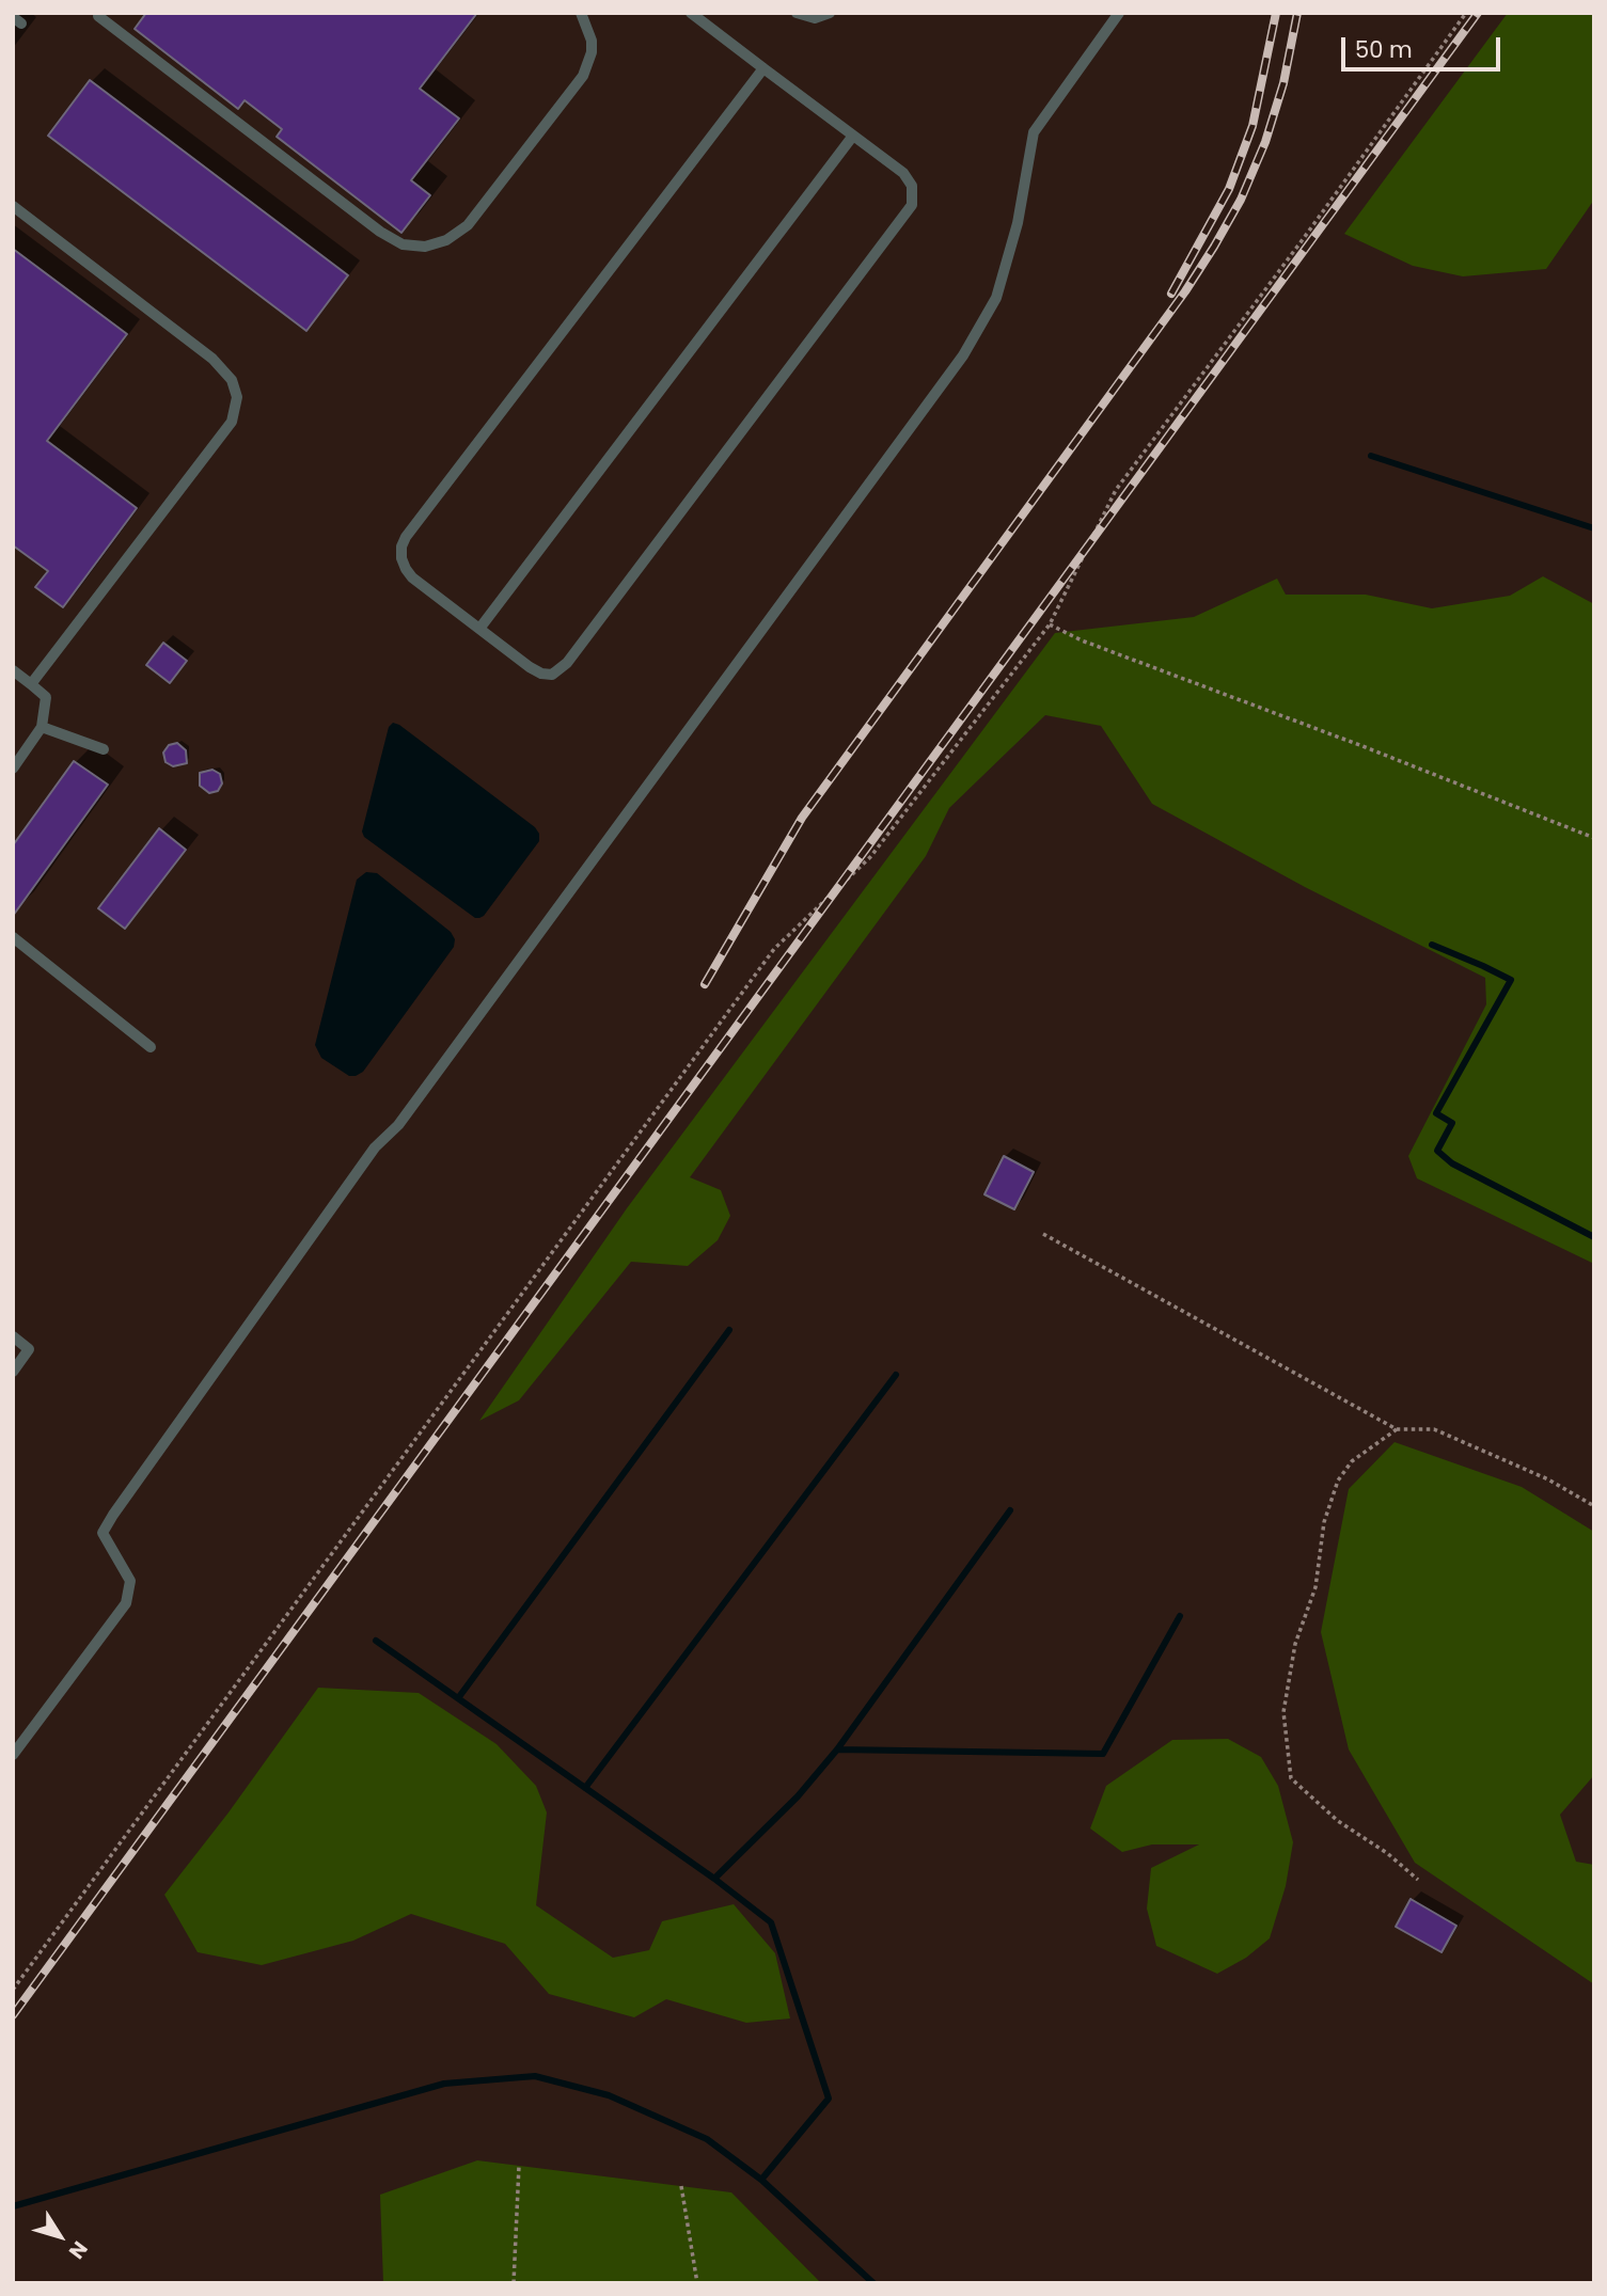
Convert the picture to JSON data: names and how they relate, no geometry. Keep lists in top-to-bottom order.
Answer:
{
  "scale_bar": "50 m",
  "north": "bottom right"
}
